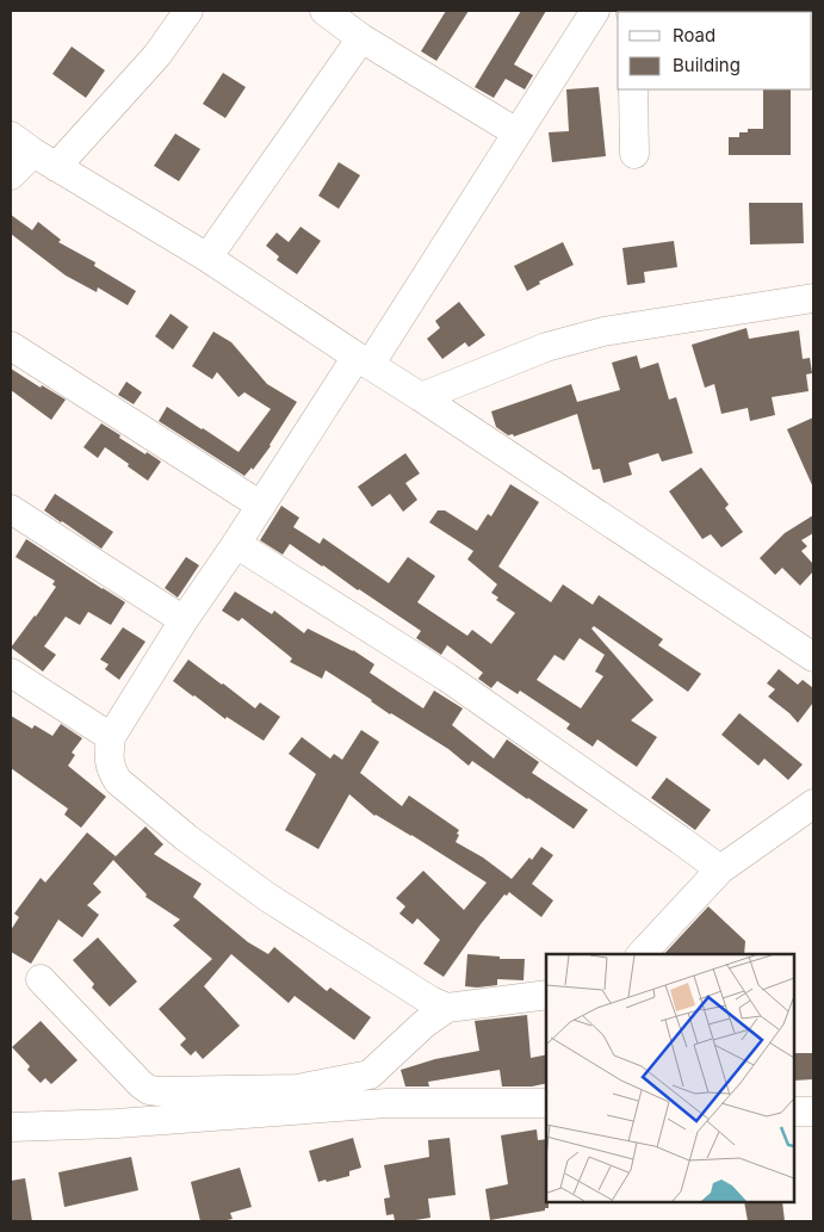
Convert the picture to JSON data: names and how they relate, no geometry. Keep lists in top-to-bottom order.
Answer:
{
  "legend": ["Road", "Building"]
}
